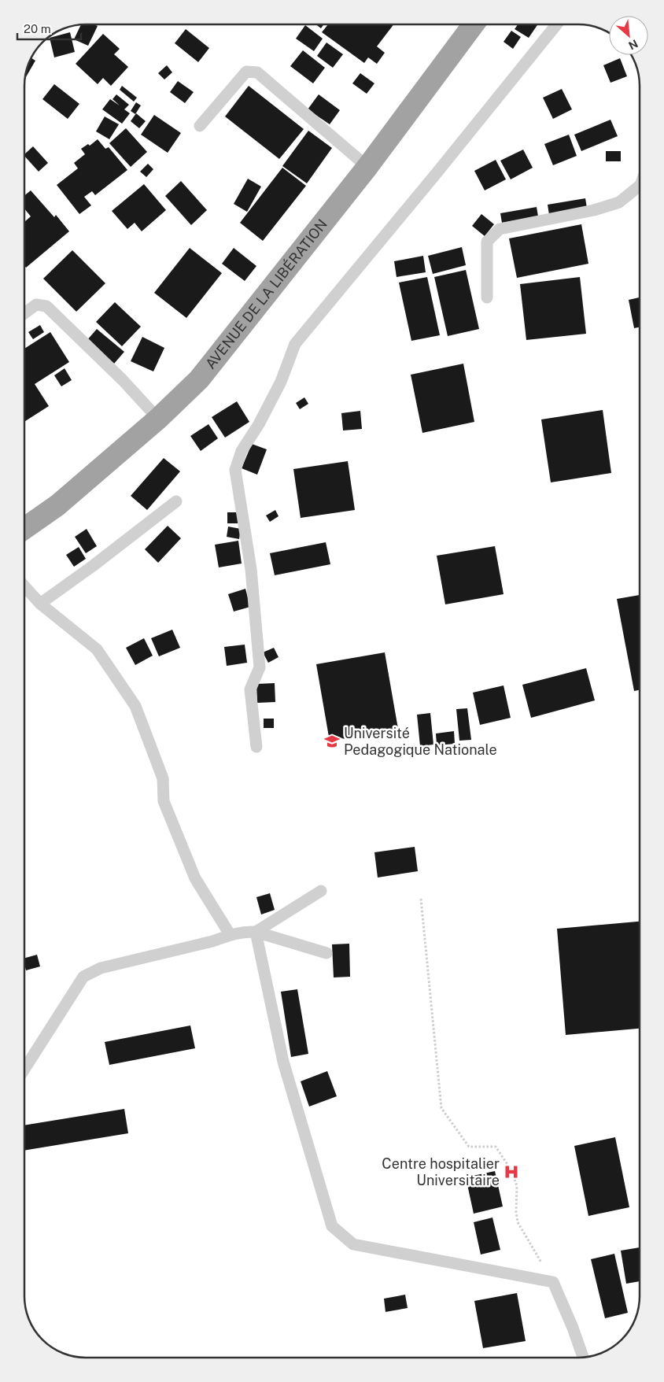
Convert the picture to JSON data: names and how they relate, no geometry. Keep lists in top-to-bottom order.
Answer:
{
  "streets": {
    "highway": ["AVENUE DE LA LIBÉRATION"]
  },
  "places": {
    "school or university": ["Université Pedagogique Nationale"],
    "hospital": ["Centre hospitalier Universitaire"]
  },
  "scale_bar": "20 m",
  "north": "bottom right"
}
